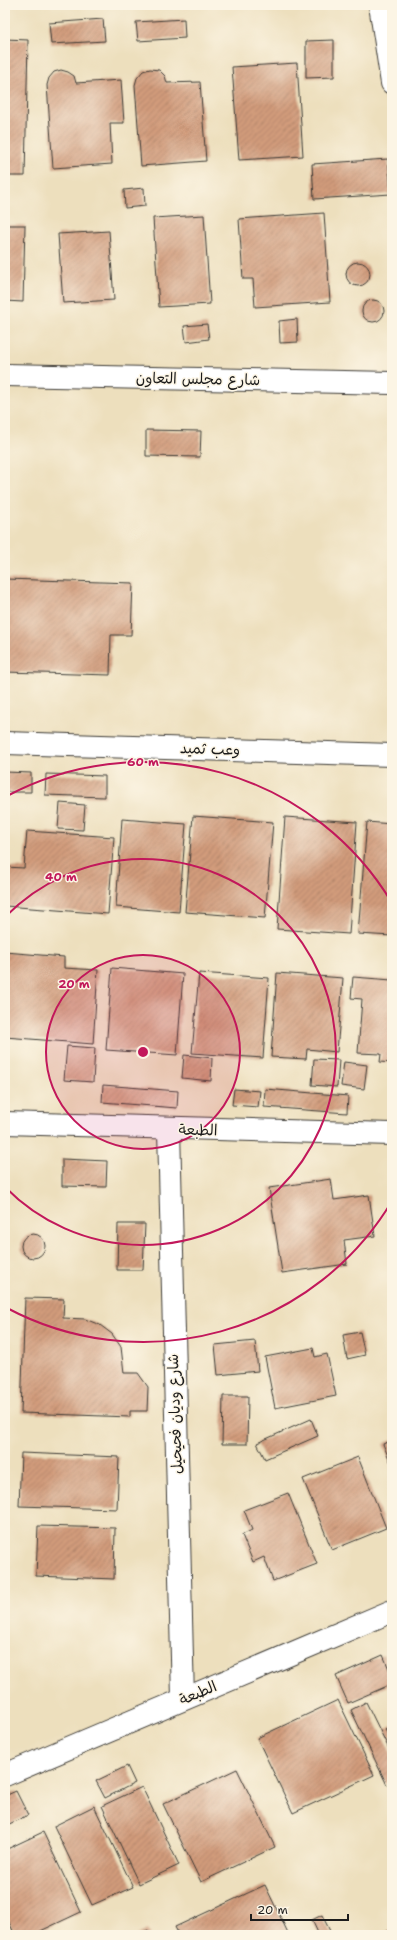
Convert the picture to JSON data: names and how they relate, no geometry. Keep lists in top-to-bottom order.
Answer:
{
  "streets": {
    "street": [
      "شارع مجلس التعاون",
      "وعب ثميد",
      "الطبعة",
      "شارع وديان فحيحيل"
    ]
  },
  "crossings": [
    ["الطبعة", "شارع وديان فحيحيل"]
  ],
  "scale_bar": "20 m",
  "rings": ["60 m", "40 m", "20 m"]
}
